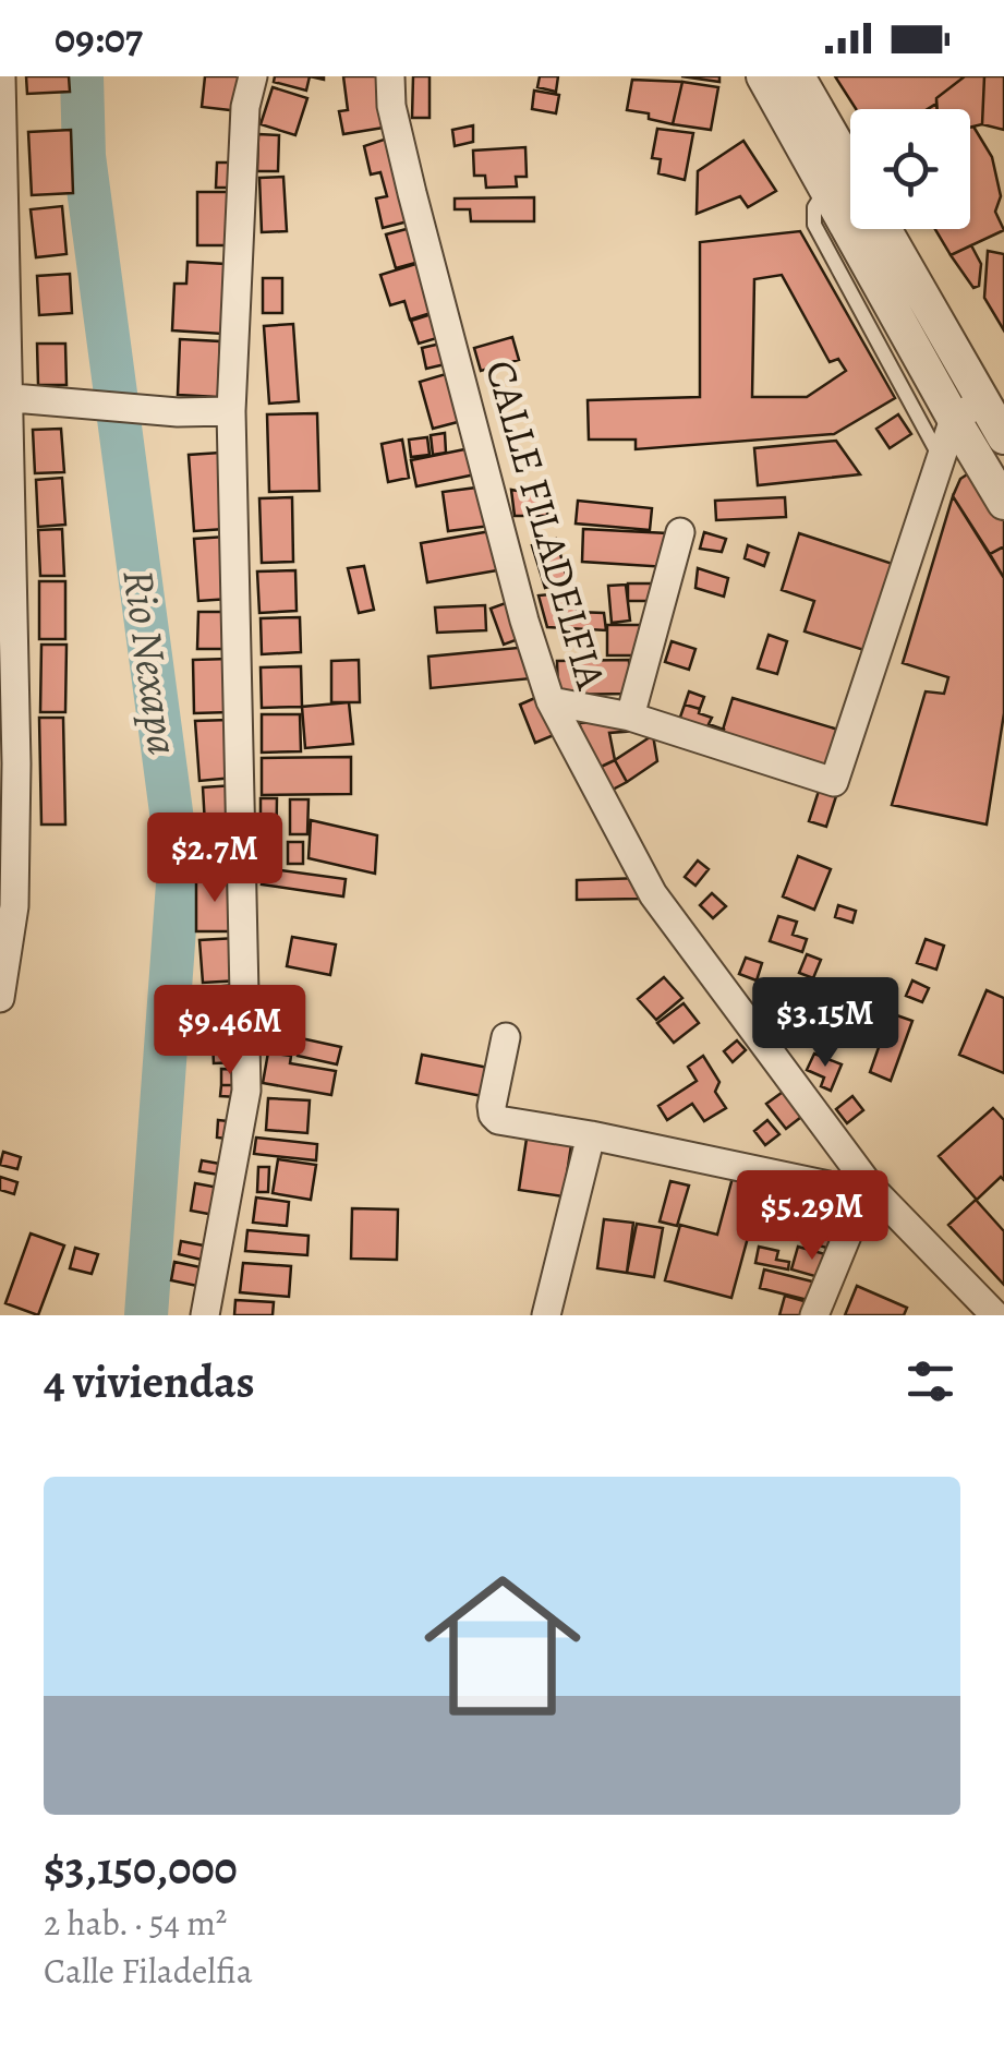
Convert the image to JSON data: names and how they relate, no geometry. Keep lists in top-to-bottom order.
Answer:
{
  "streets": {
    "street": ["CALLE FILADELFIA"]
  },
  "water": ["Rio Nexapa"],
  "page": {
    "status": "09:07",
    "price": [
      "$2.7M",
      "$3.15M",
      "$9.46M",
      "$5.29M"
    ],
    "heading": "4 viviendas",
    "list": [
      {
        "name": "$3,150,000",
        "note": "2 hab. · 54 m² · Calle Filadelfia"
      }
    ]
  }
}
